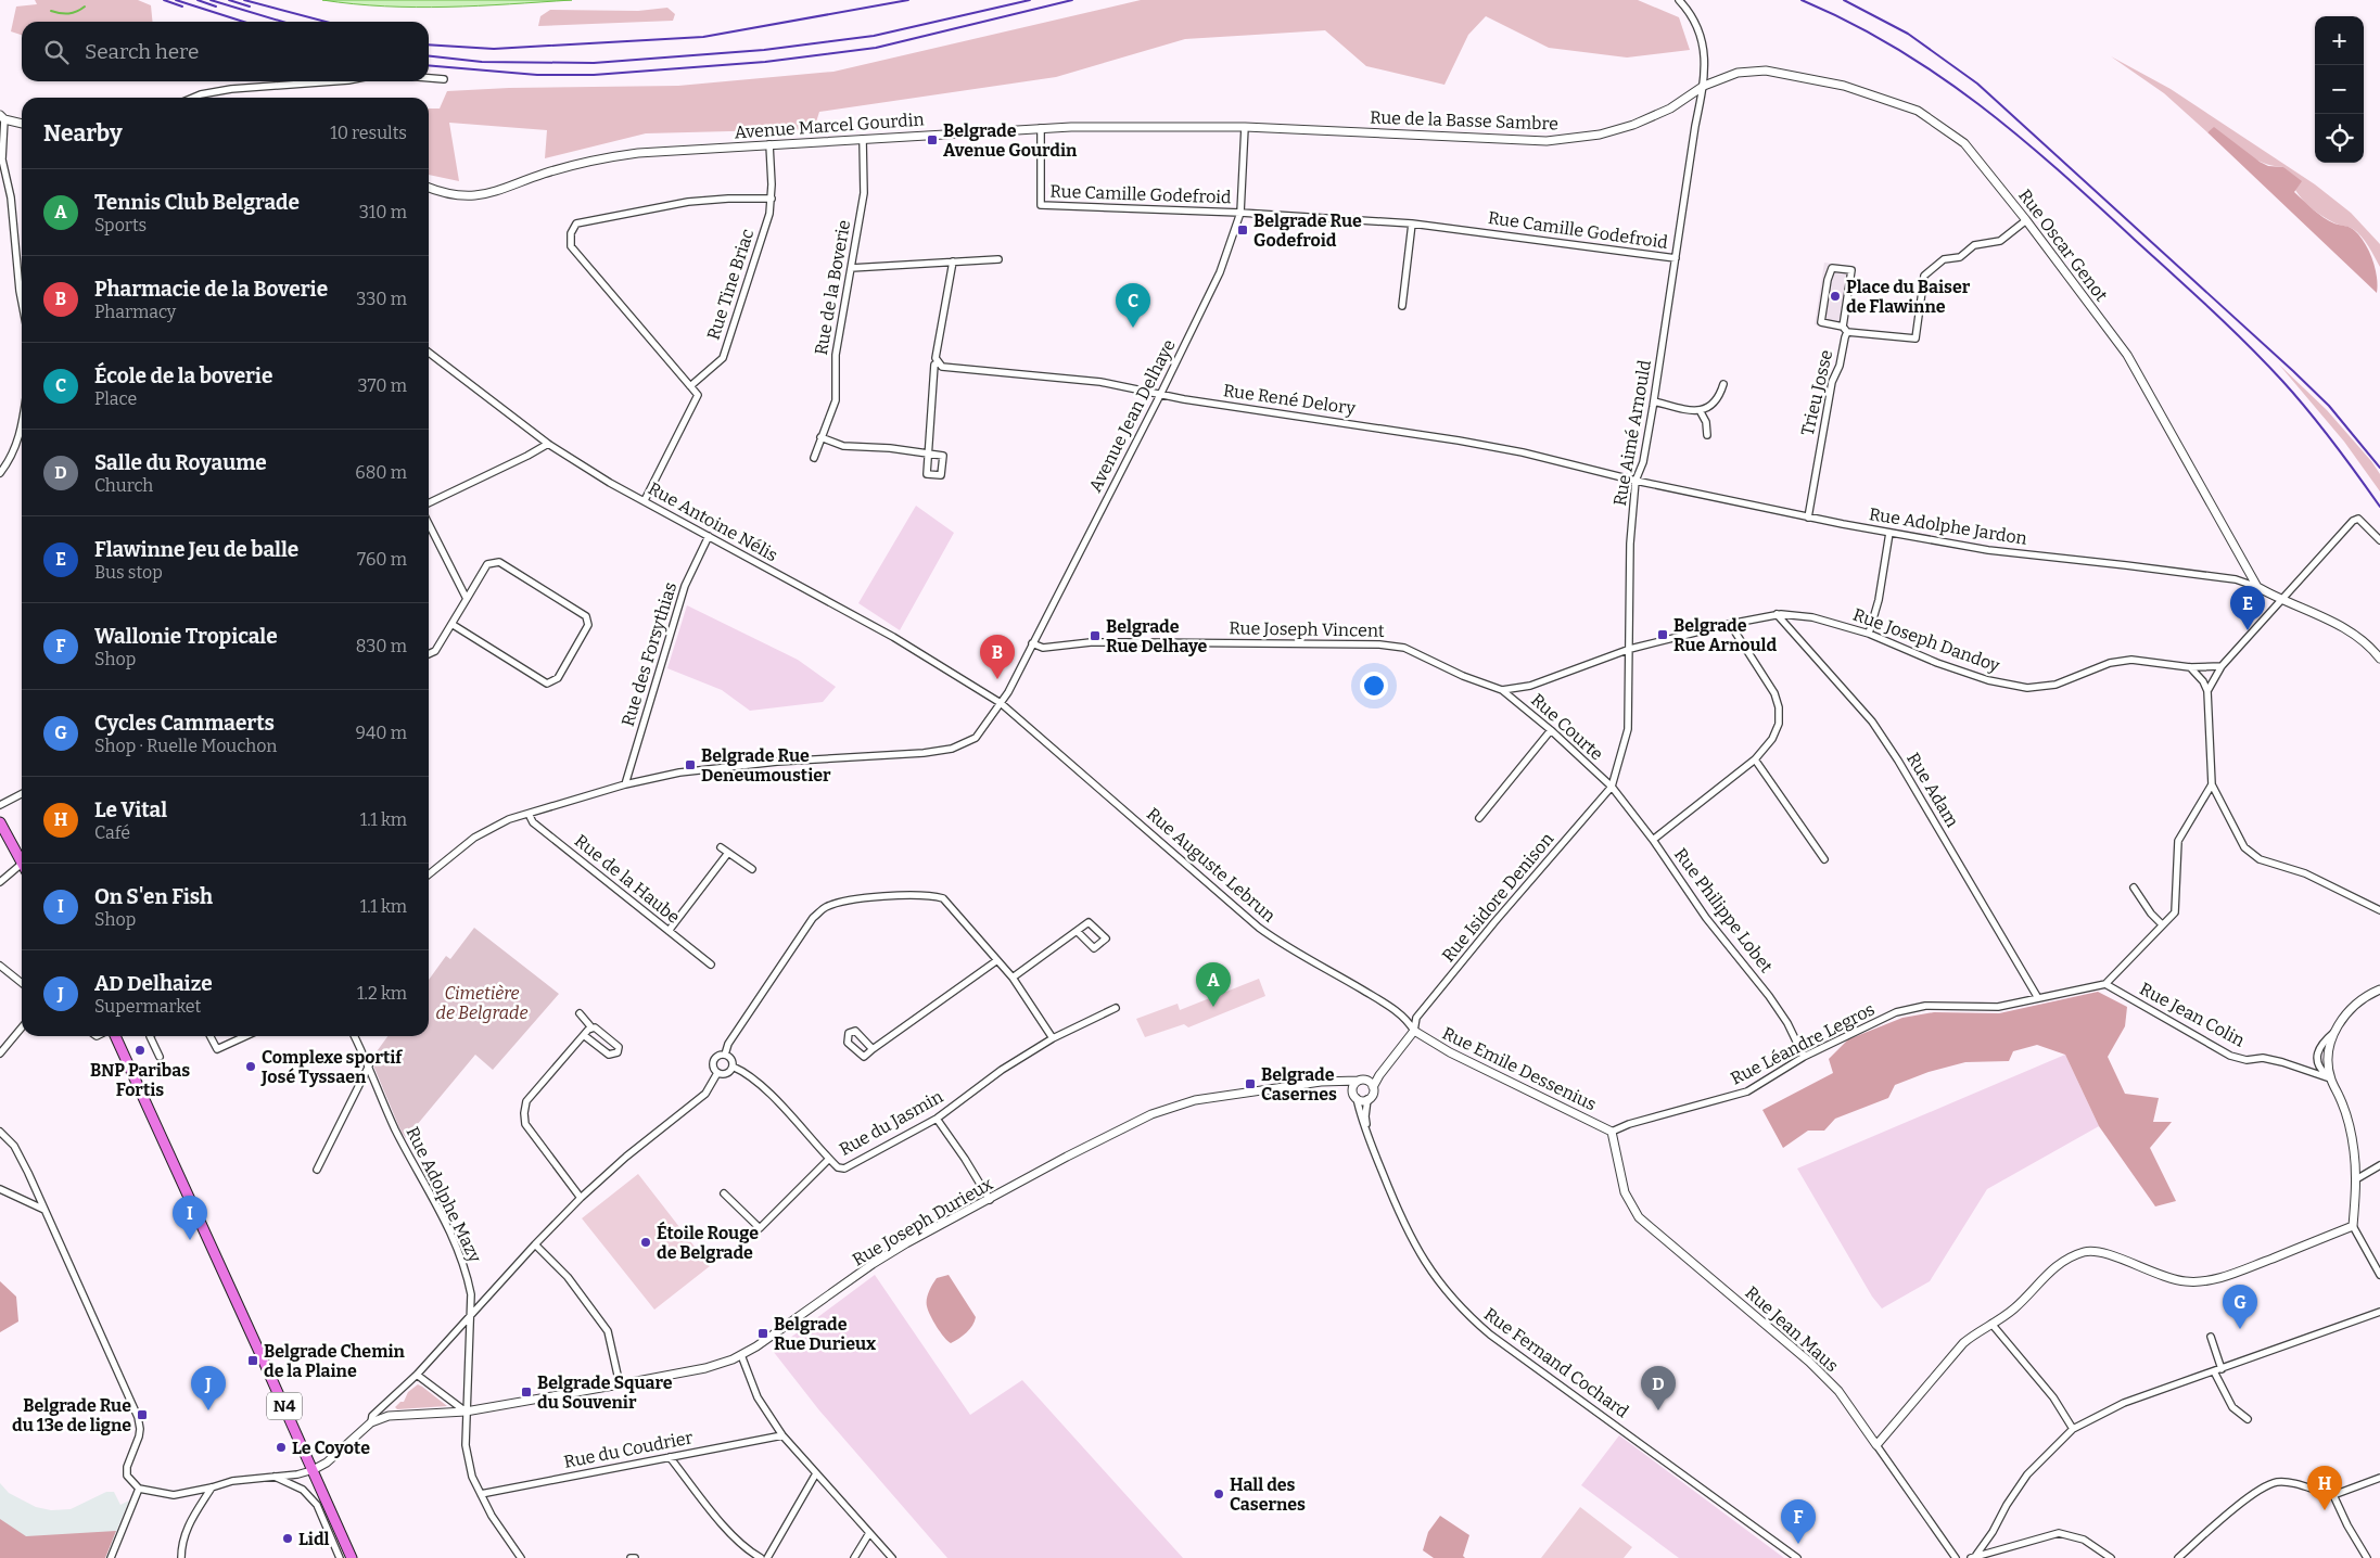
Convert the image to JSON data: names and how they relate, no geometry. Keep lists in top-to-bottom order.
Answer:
{
  "streets": {
    "main road": ["N4"],
    "street": [
      "Rue de la Basse Sambre",
      "Avenue Marcel Gourdin",
      "Rue Camille Godefroid",
      "Rue Oscar Genot",
      "Rue Tine Briac",
      "Rue de la Boverie",
      "Trieu Josse",
      "Rue René Delory",
      "Avenue Jean Delhaye",
      "Rue Aimé Arnould",
      "Rue Antoine Nélis",
      "Rue Adolphe Jardon",
      "Rue Joseph Vincent",
      "Rue Joseph Dandoy",
      "Rue des Forsythias",
      "Rue Courte",
      "Rue Adam",
      "Rue Auguste Lebrun",
      "Rue de la Haube",
      "Rue Isidore Denison",
      "Rue Philippe Lobet",
      "Rue Jean Colin",
      "Rue Léandre Legros",
      "Rue Emile Dessenius",
      "Rue du Jasmin",
      "Rue Adolphe Mazy",
      "Rue Joseph Durieux",
      "Rue Jean Maus",
      "Rue Fernand Cochard",
      "Rue du Coudrier"
    ]
  },
  "crossings": [
    ["Rue de la Basse Sambre", "Avenue Marcel Gourdin"],
    ["Rue de la Basse Sambre", "Rue Oscar Genot"],
    ["Rue de la Basse Sambre", "Avenue Jean Delhaye"],
    ["Rue de la Basse Sambre", "Rue Aimé Arnould"],
    ["Avenue Marcel Gourdin", "Rue Camille Godefroid"],
    ["Avenue Marcel Gourdin", "Rue Tine Briac"],
    ["Avenue Marcel Gourdin", "Rue de la Boverie"],
    ["Avenue Marcel Gourdin", "Avenue Jean Delhaye"],
    ["Rue Camille Godefroid", "Avenue Jean Delhaye"],
    ["Rue Camille Godefroid", "Rue Aimé Arnould"],
    ["Rue Oscar Genot", "Trieu Josse"],
    ["Rue Oscar Genot", "Rue Aimé Arnould"],
    ["Rue Oscar Genot", "Rue Adolphe Jardon"],
    ["Trieu Josse", "Rue Adolphe Jardon"],
    ["Rue René Delory", "Avenue Jean Delhaye"],
    ["Rue René Delory", "Rue Aimé Arnould"],
    ["Rue René Delory", "Rue Adolphe Jardon"],
    ["Avenue Jean Delhaye", "Rue Antoine Nélis"],
    ["Avenue Jean Delhaye", "Rue Joseph Vincent"],
    ["Avenue Jean Delhaye", "Rue des Forsythias"],
    ["Avenue Jean Delhaye", "Rue Auguste Lebrun"],
    ["Avenue Jean Delhaye", "Rue de la Haube"],
    ["Rue Aimé Arnould", "Rue Adolphe Jardon"],
    ["Rue Aimé Arnould", "Rue Joseph Vincent"],
    ["Rue Aimé Arnould", "Rue Joseph Dandoy"],
    ["Rue Aimé Arnould", "Rue Courte"],
    ["Rue Aimé Arnould", "Rue Isidore Denison"],
    ["Rue Aimé Arnould", "Rue Philippe Lobet"],
    ["Rue Antoine Nélis", "Rue des Forsythias"],
    ["Rue Antoine Nélis", "Rue Auguste Lebrun"],
    ["Rue Joseph Vincent", "Rue Joseph Dandoy"],
    ["Rue Joseph Vincent", "Rue Courte"],
    ["Rue Joseph Dandoy", "Rue Adam"],
    ["Rue Courte", "Rue Isidore Denison"],
    ["Rue Courte", "Rue Philippe Lobet"],
    ["Rue Adam", "Rue Léandre Legros"],
    ["Rue Auguste Lebrun", "Rue Isidore Denison"],
    ["Rue Auguste Lebrun", "Rue Emile Dessenius"],
    ["Rue Isidore Denison", "Rue Philippe Lobet"],
    ["Rue Isidore Denison", "Rue Emile Dessenius"],
    ["Rue Philippe Lobet", "Rue Léandre Legros"],
    ["Rue Jean Colin", "Rue Léandre Legros"],
    ["Rue Léandre Legros", "Rue Emile Dessenius"],
    ["Rue Léandre Legros", "Rue Jean Maus"],
    ["Rue Emile Dessenius", "Rue Jean Maus"],
    ["Rue Adolphe Mazy", "Rue Joseph Durieux"],
    ["Rue Adolphe Mazy", "Rue du Coudrier"],
    ["Rue Joseph Durieux", "Rue Fernand Cochard"]
  ],
  "parks": ["Cimetière de Belgrade"],
  "places": {
    "transit": [
      "Belgrade Avenue Gourdin",
      "Belgrade Rue Godefroid",
      "Belgrade Rue Arnould",
      "Belgrade Rue Delhaye",
      "Belgrade Rue Deneumoustier",
      "Belgrade Casernes",
      "Belgrade Rue Durieux",
      "Belgrade Chemin de la Plaine",
      "Belgrade Square du Souvenir",
      "Belgrade Rue du 13e de ligne"
    ],
    "other": [
      "Place du Baiser de Flawinne",
      "BNP Paribas Fortis",
      "Complexe sportif José Tyssaen",
      "Étoile Rouge de Belgrade",
      "Le Coyote",
      "Hall des Casernes",
      "Lidl"
    ]
  },
  "page": {
    "map_buttons": ["+", "−"],
    "search": "Search here",
    "heading": ["Nearby", "10 results"],
    "list": [
      {
        "mark": "A",
        "name": "Tennis Club Belgrade",
        "note": "Sports",
        "value": "310 m"
      },
      {
        "mark": "B",
        "name": "Pharmacie de la Boverie",
        "note": "Pharmacy",
        "value": "330 m"
      },
      {
        "mark": "C",
        "name": "École de la boverie",
        "note": "Place",
        "value": "370 m"
      },
      {
        "mark": "D",
        "name": "Salle du Royaume",
        "note": "Church",
        "value": "680 m"
      },
      {
        "mark": "E",
        "name": "Flawinne Jeu de balle",
        "note": "Bus stop",
        "value": "760 m"
      },
      {
        "mark": "F",
        "name": "Wallonie Tropicale",
        "note": "Shop",
        "value": "830 m"
      },
      {
        "mark": "G",
        "name": "Cycles Cammaerts",
        "note": "Shop · Ruelle Mouchon",
        "value": "940 m"
      },
      {
        "mark": "H",
        "name": "Le Vital",
        "note": "Café",
        "value": "1.1 km"
      },
      {
        "mark": "I",
        "name": "On S'en Fish",
        "note": "Shop",
        "value": "1.1 km"
      },
      {
        "mark": "J",
        "name": "AD Delhaize",
        "note": "Supermarket",
        "value": "1.2 km"
      }
    ],
    "pins": [
      "C",
      "E",
      "B",
      "A",
      "I",
      "G",
      "D",
      "J",
      "H",
      "F"
    ]
  }
}
